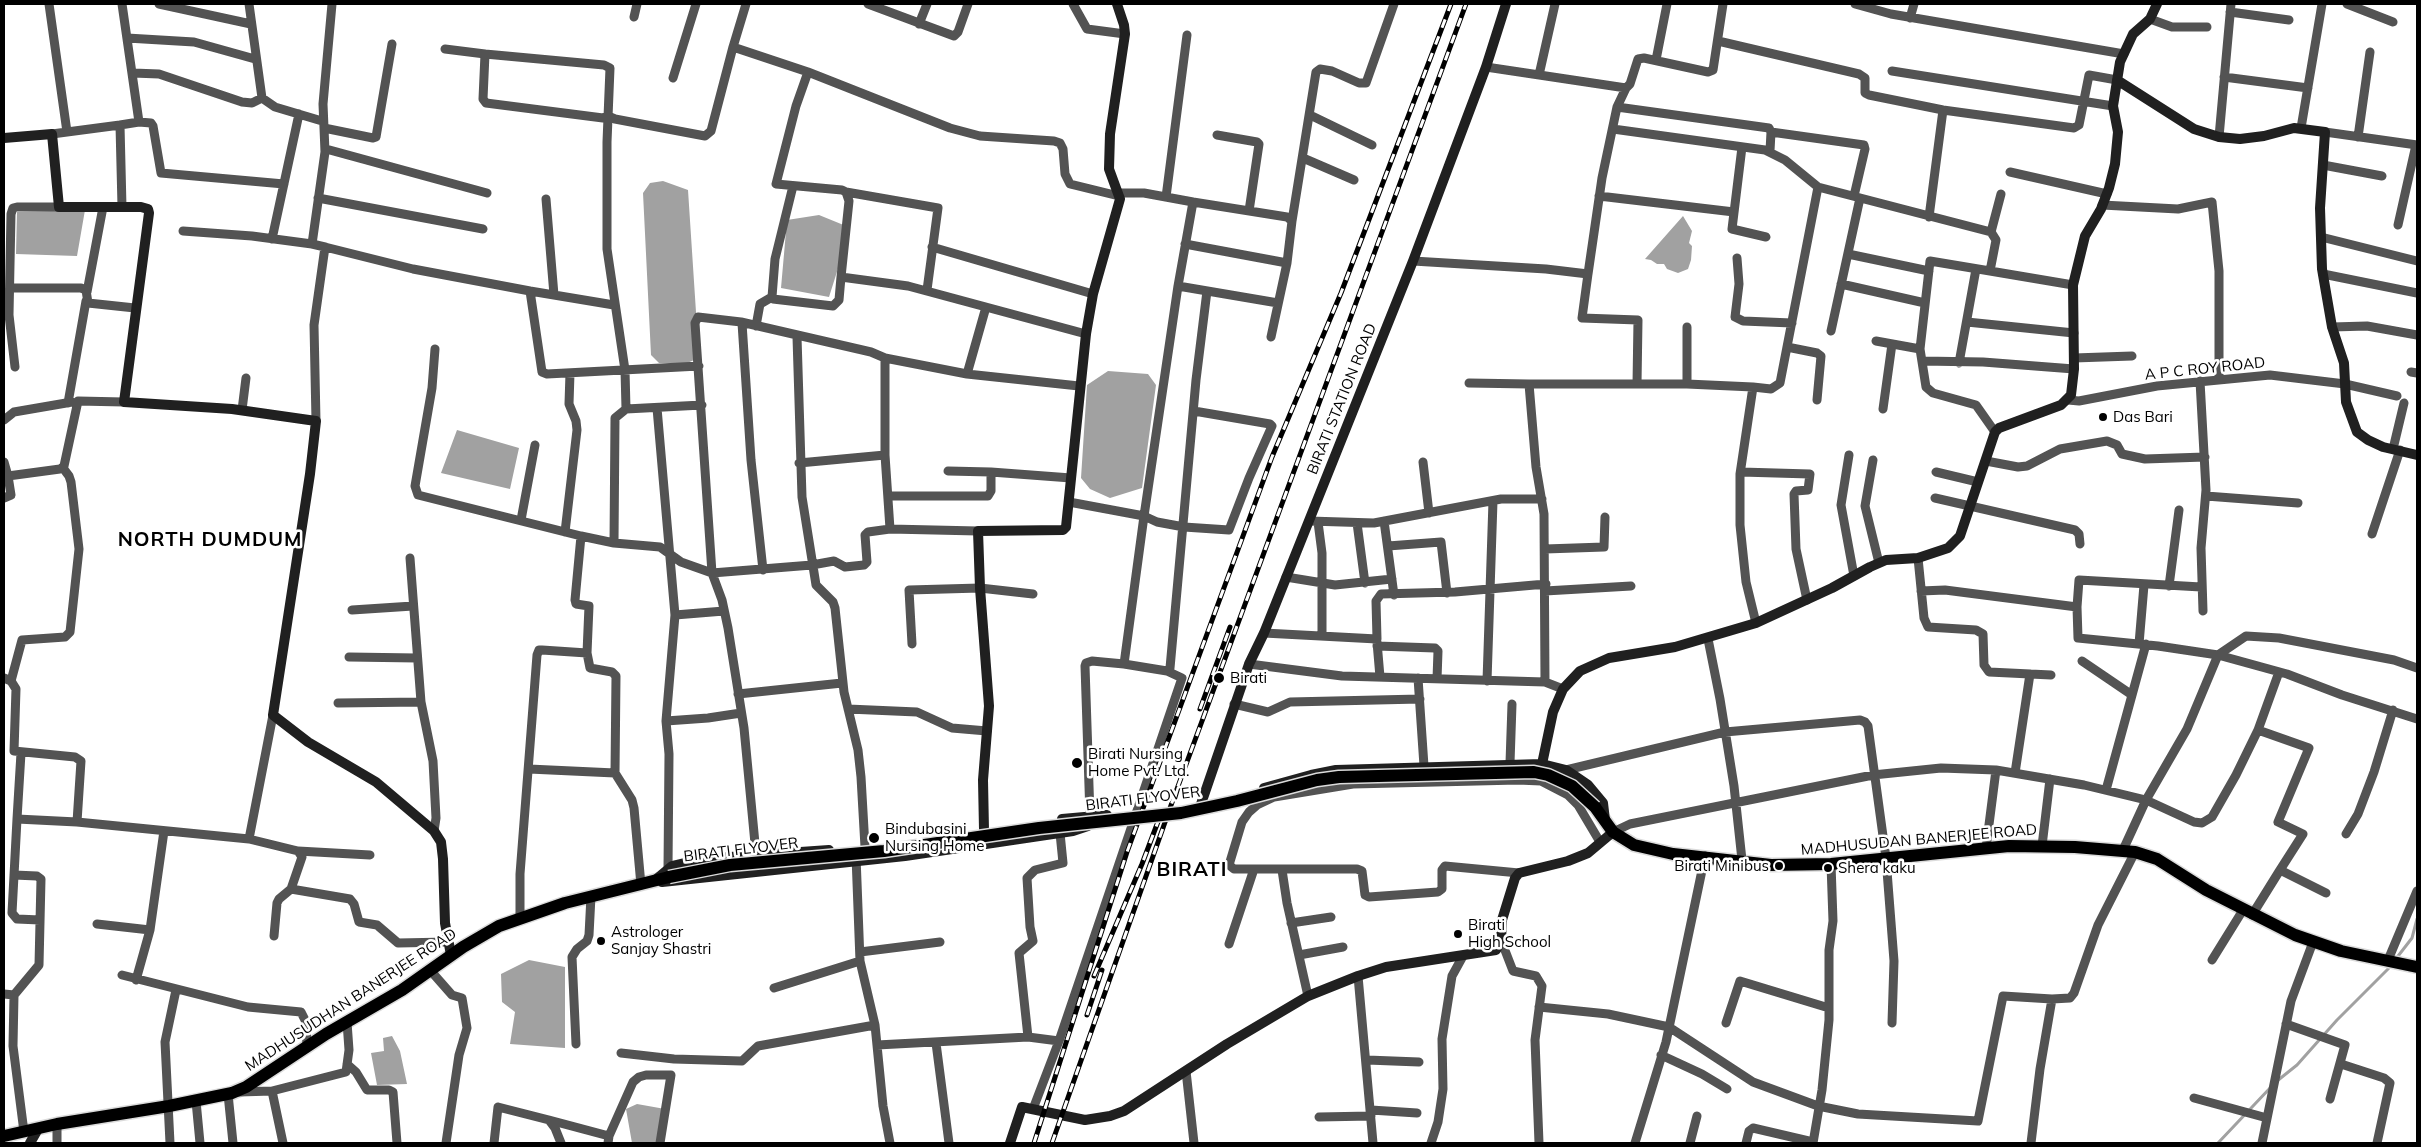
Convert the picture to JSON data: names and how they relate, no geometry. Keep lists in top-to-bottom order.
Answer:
{
  "streets": {
    "main road": ["BIRATI FLYOVER", "MADHUSUDAN BANERJEE ROAD", "MADHUSUDHAN BANERJEE ROAD"],
    "street": ["A P C ROY ROAD", "BIRATI STATION ROAD"]
  },
  "crossings": [
    ["BIRATI FLYOVER", "MADHUSUDAN BANERJEE ROAD"],
    ["BIRATI FLYOVER", "MADHUSUDHAN BANERJEE ROAD"]
  ],
  "districts": ["NORTH DUMDUM", "BIRATI"],
  "places": [
    "Das Bari",
    "Birati",
    "Birati Nursing Home Pvt. Ltd.",
    "Bindubasini Nursing Home",
    "Birati Minibus",
    "Shera kaku",
    "Birati High School",
    "Astrologer Sanjay Shastri"
  ]
}
